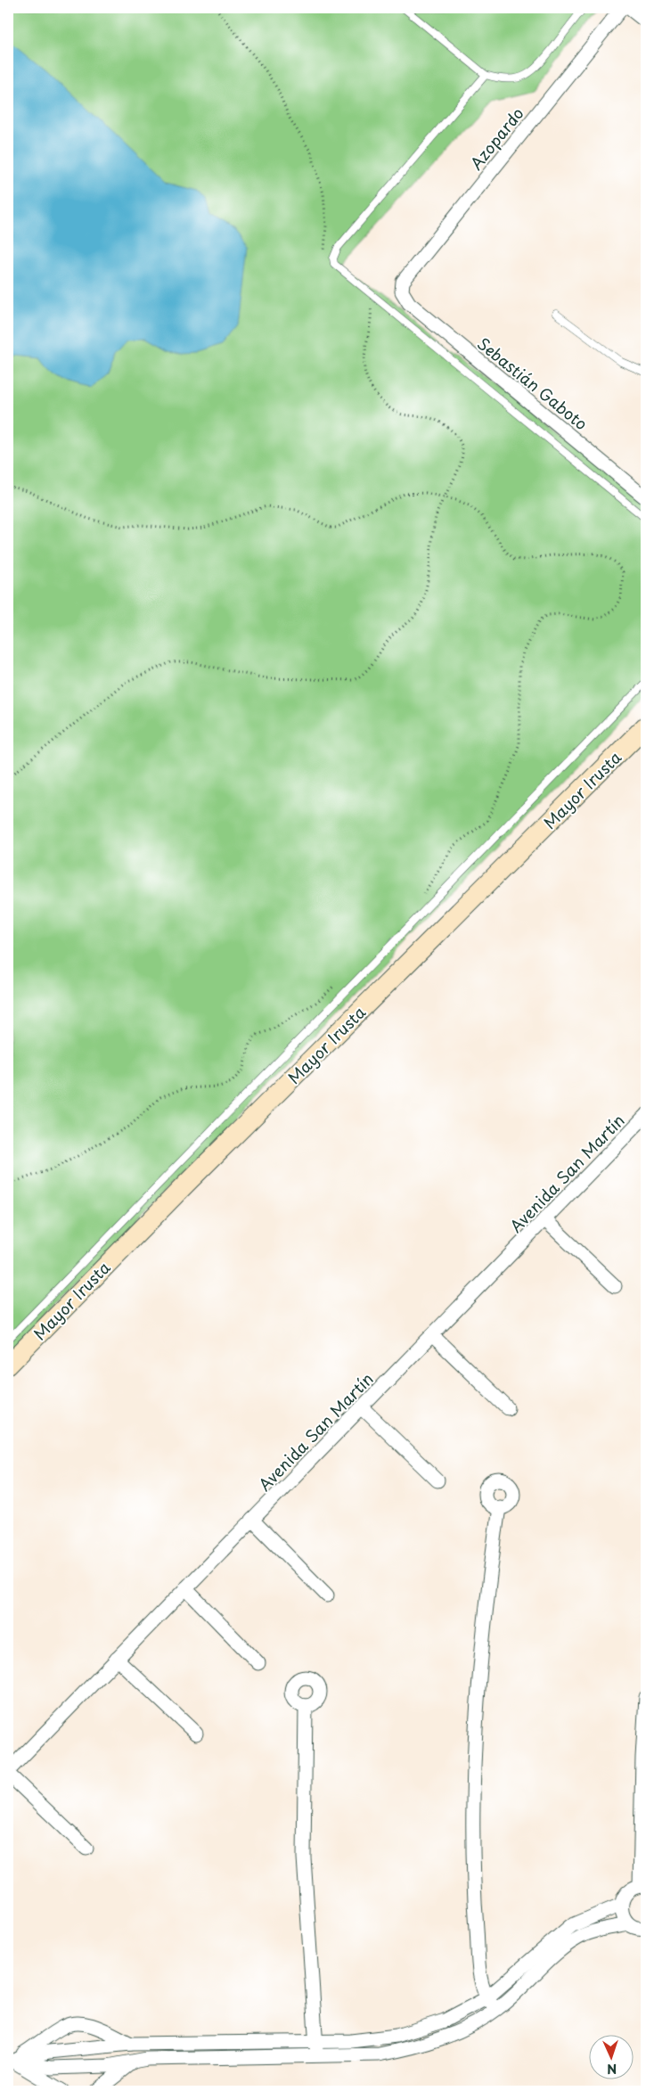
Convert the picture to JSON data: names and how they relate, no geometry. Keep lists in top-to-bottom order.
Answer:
{
  "streets": {
    "main road": ["Mayor Irusta"],
    "street": ["Azopardo", "Sebastián Gaboto", "Avenida San Martín"]
  },
  "crossings": [
    ["Azopardo", "Sebastián Gaboto"]
  ],
  "north": "bottom"
}
